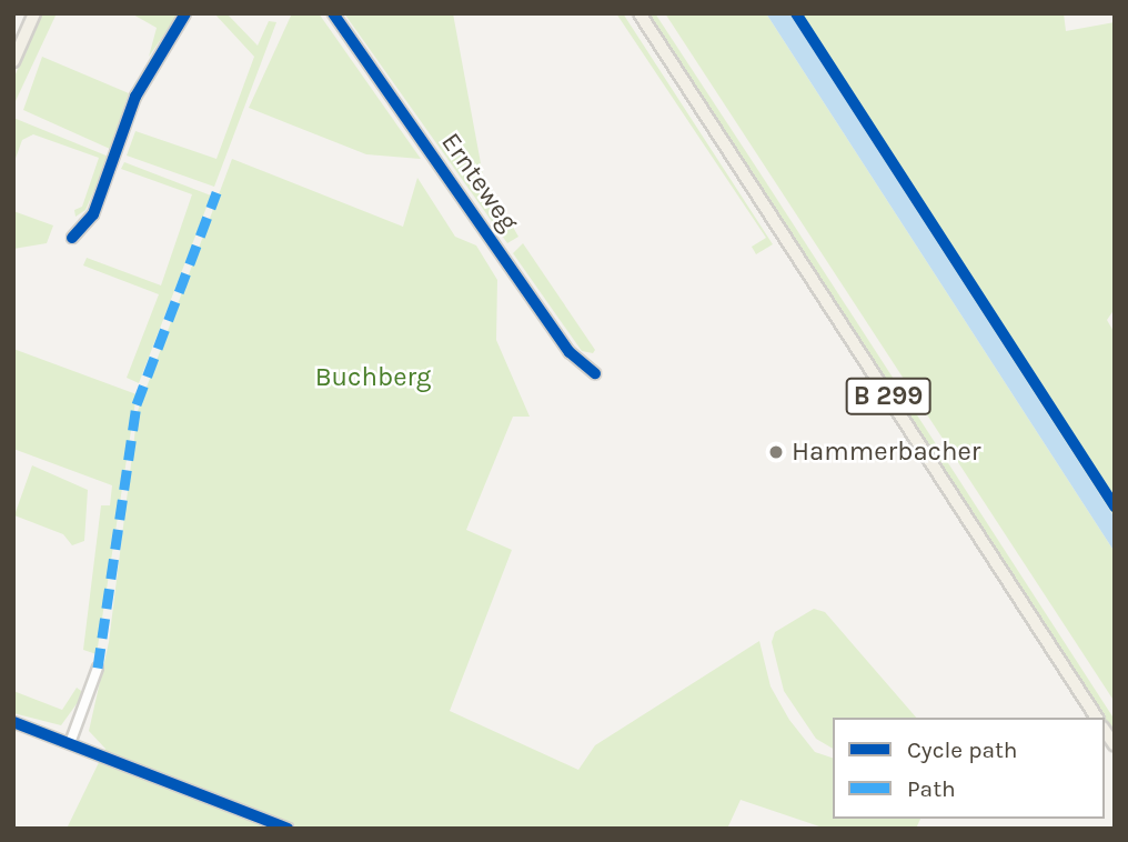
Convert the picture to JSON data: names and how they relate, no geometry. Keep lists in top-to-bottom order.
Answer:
{
  "streets": {
    "main road": ["B 299"],
    "street": ["Ernteweg"]
  },
  "parks": ["Buchberg"],
  "places": ["Hammerbacher"],
  "legend": ["Cycle path", "Path"]
}
